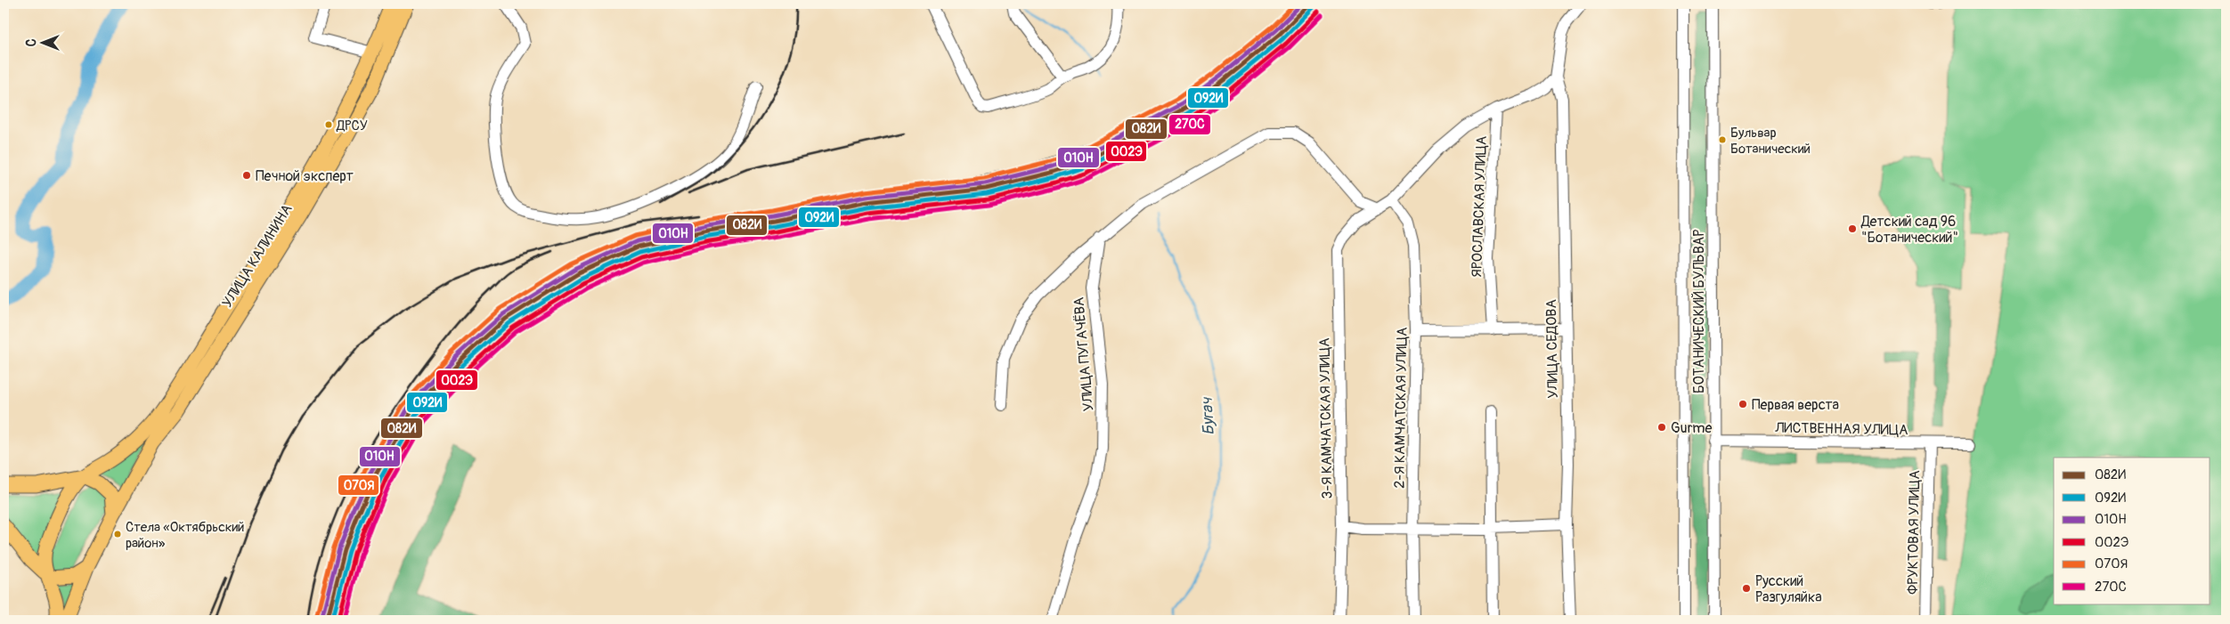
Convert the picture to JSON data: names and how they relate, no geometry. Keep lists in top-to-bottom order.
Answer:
{
  "streets": {
    "main road": ["УЛИЦА КАЛИНИНА"],
    "street": [
      "ЯРОСЛАВСКАЯ УЛИЦА",
      "БОТАНИЧЕСКИЙ БУЛЬВАР",
      "УЛИЦА СЕДОВА",
      "УЛИЦА ПУГАЧЁВА",
      "2-Я КАМЧАТСКАЯ УЛИЦА",
      "3-Я КАМЧАТСКАЯ УЛИЦА",
      "ЛИСТВЕННАЯ УЛИЦА",
      "ФРУКТОВАЯ УЛИЦА"
    ]
  },
  "crossings": [
    ["ЯРОСЛАВСКАЯ УЛИЦА", "3-Я КАМЧАТСКАЯ УЛИЦА"],
    ["БОТАНИЧЕСКИЙ БУЛЬВАР", "ЛИСТВЕННАЯ УЛИЦА"],
    ["УЛИЦА СЕДОВА", "3-Я КАМЧАТСКАЯ УЛИЦА"],
    ["2-Я КАМЧАТСКАЯ УЛИЦА", "3-Я КАМЧАТСКАЯ УЛИЦА"],
    ["ЛИСТВЕННАЯ УЛИЦА", "ФРУКТОВАЯ УЛИЦА"]
  ],
  "water": ["Бугач"],
  "places": [
    "ДРСУ",
    "Бульвар Ботанический",
    "Печной эксперт",
    "Детский сад 96 \"Ботанический\"",
    "Первая верста",
    "Gurme",
    "Стела «Октябрьский район»",
    "Русский Разгуляйка"
  ],
  "lines": [
    "transit line 082И",
    "transit line 010Н",
    "transit line 070Я",
    "transit line 092И",
    "transit line 002Э",
    "transit line 270С"
  ],
  "legend": [
    "082И",
    "092И",
    "010Н",
    "002Э",
    "070Я",
    "270С"
  ],
  "north": "left"
}
